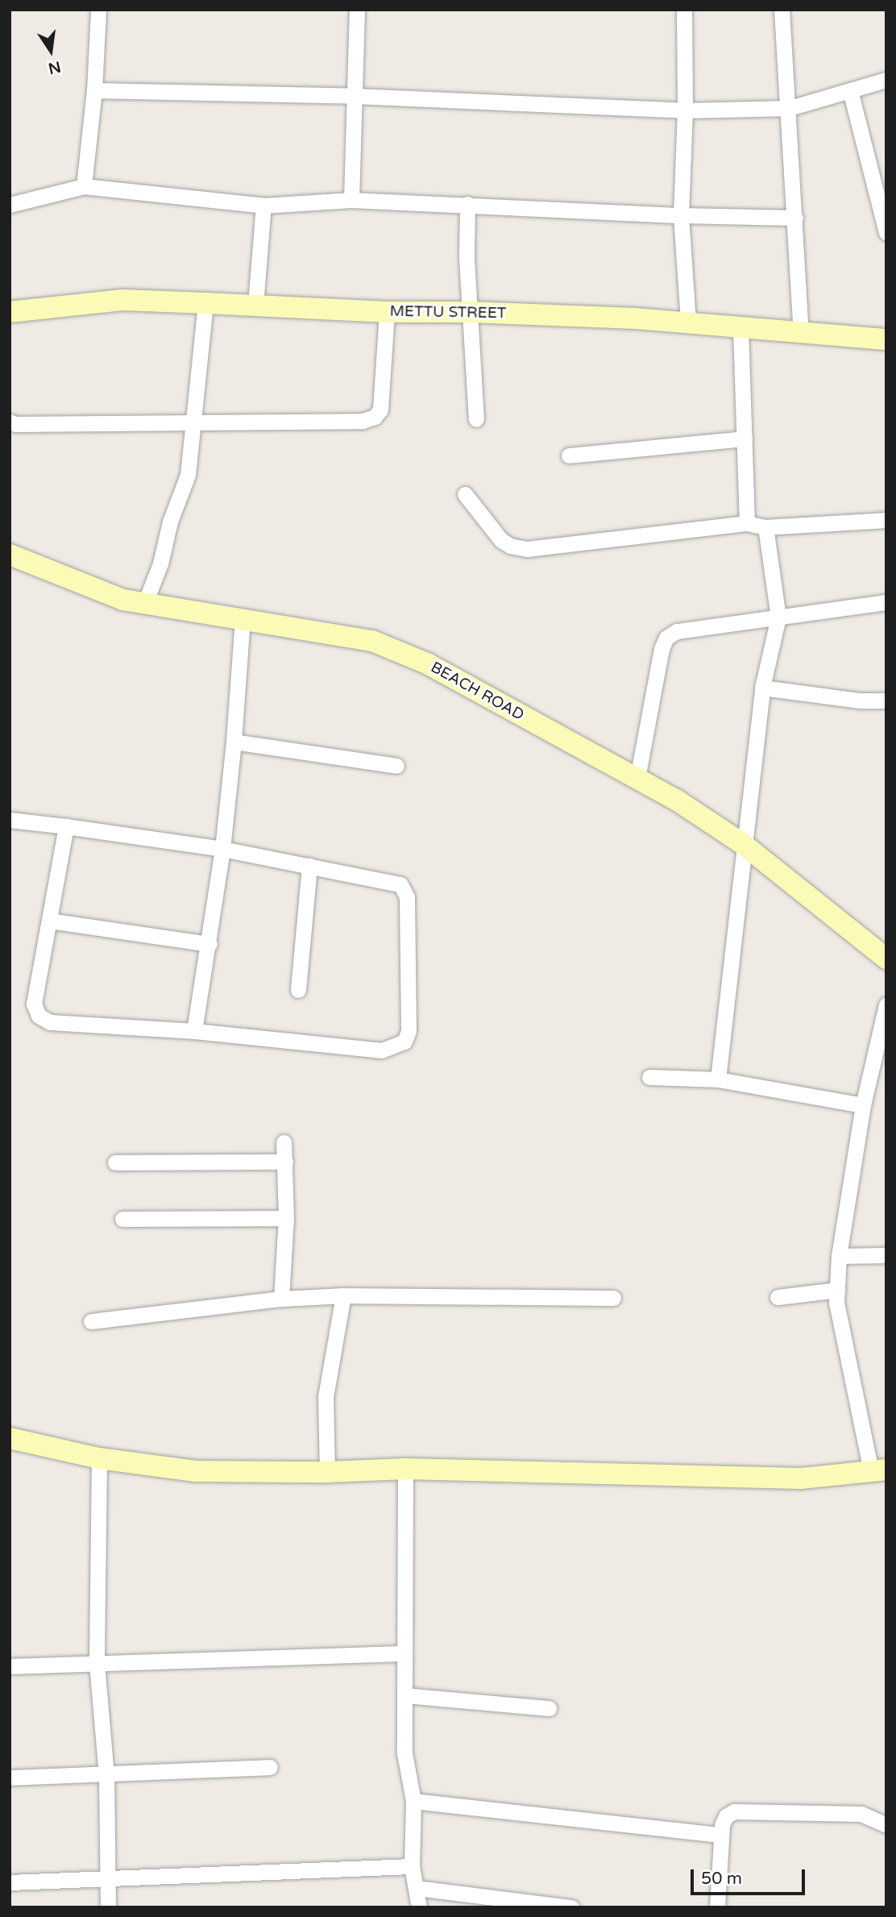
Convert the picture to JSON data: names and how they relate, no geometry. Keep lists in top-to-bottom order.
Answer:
{
  "streets": {
    "street": ["METTU STREET", "BEACH ROAD"]
  },
  "scale_bar": "50 m",
  "north": "bottom"
}
